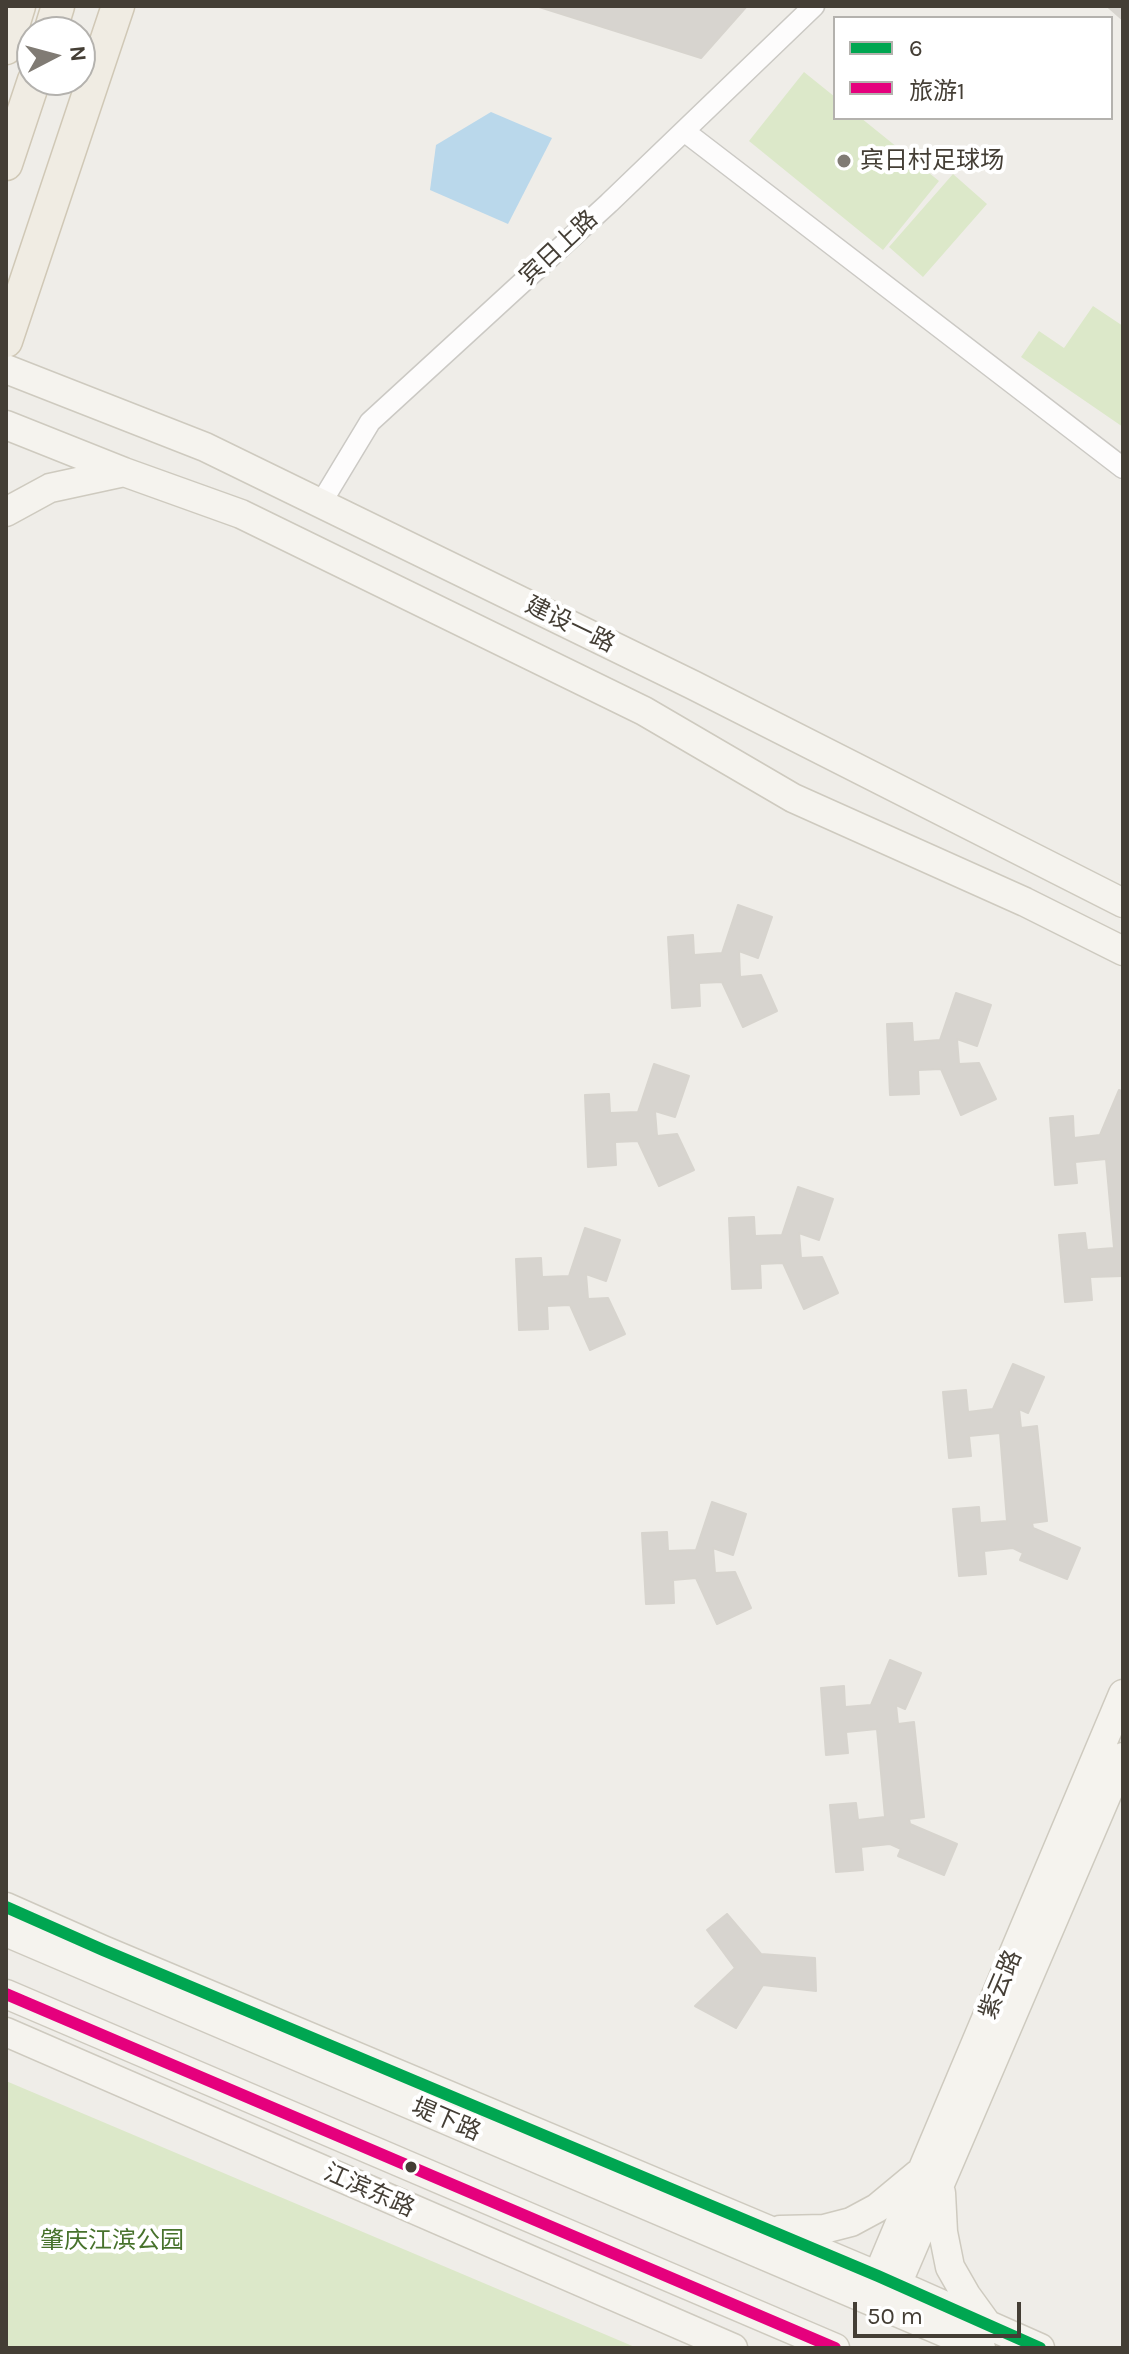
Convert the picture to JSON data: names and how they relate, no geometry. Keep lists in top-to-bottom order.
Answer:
{
  "streets": {
    "main road": [
      "建设一路",
      "紫云路",
      "堤下路",
      "江滨东路"
    ],
    "street": ["宾日上路"]
  },
  "crossings": [
    ["宾日上路", "建设一路"],
    ["紫云路", "堤下路"]
  ],
  "parks": ["肇庆江滨公园"],
  "places": ["宾日村足球场"],
  "lines": ["transit line 6", "transit line 旅游1"],
  "legend": ["6", "旅游1"],
  "scale_bar": "50 m",
  "north": "right"
}
